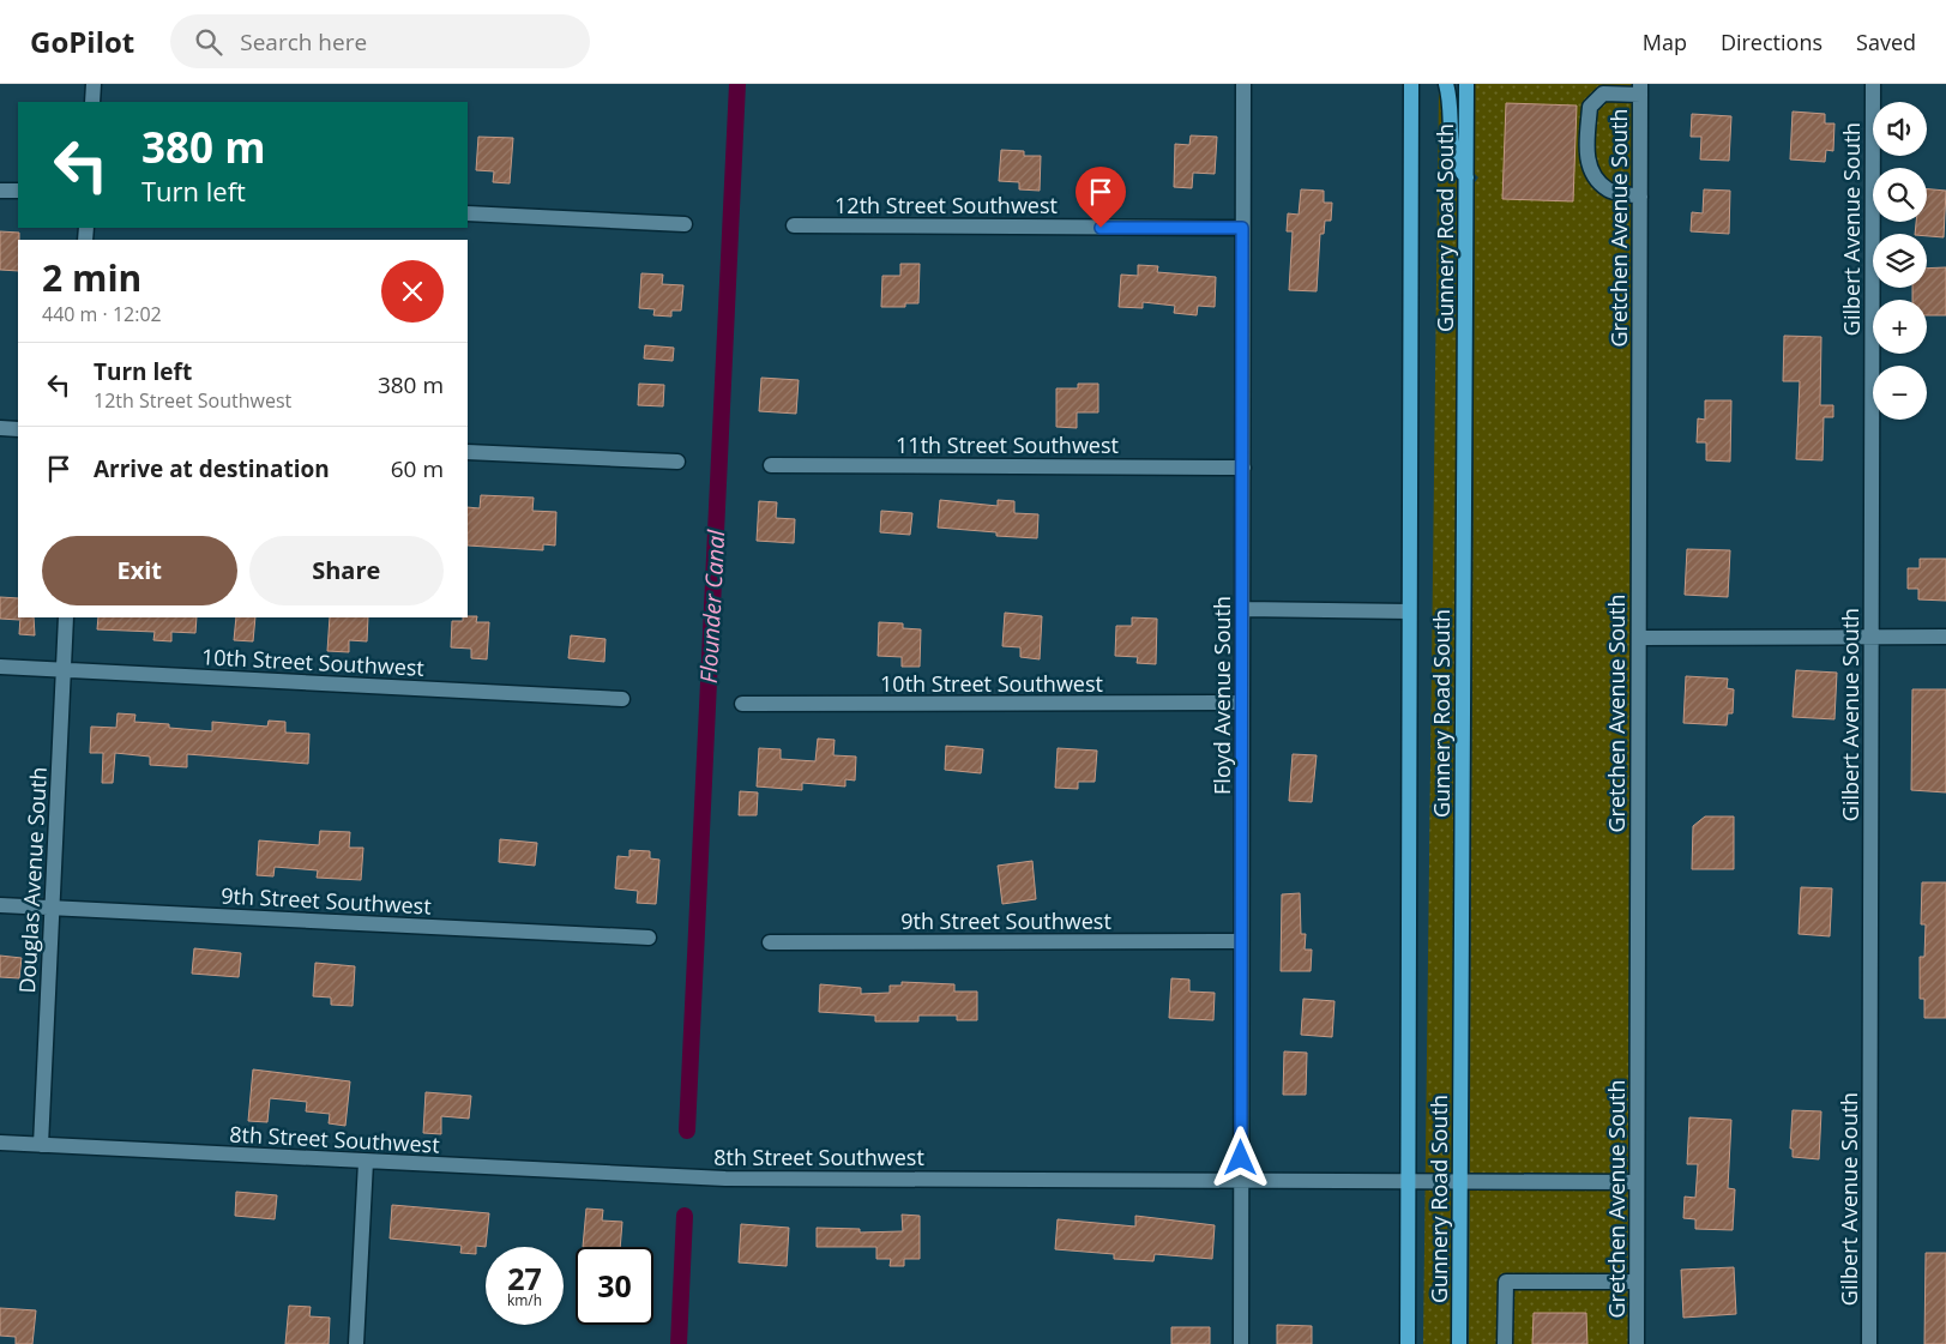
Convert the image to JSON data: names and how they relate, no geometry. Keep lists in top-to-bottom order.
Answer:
{
  "streets": {
    "main road": ["Gunnery Road South"],
    "street": [
      "12th Street Southwest",
      "Gretchen Avenue South",
      "Gilbert Avenue South",
      "11th Street Southwest",
      "10th Street Southwest",
      "Floyd Avenue South",
      "Douglas Avenue South",
      "9th Street Southwest",
      "8th Street Southwest"
    ]
  },
  "crossings": [
    ["12th Street Southwest", "Floyd Avenue South"],
    ["Gunnery Road South", "8th Street Southwest"],
    ["Gretchen Avenue South", "8th Street Southwest"],
    ["11th Street Southwest", "Floyd Avenue South"],
    ["10th Street Southwest", "Floyd Avenue South"],
    ["10th Street Southwest", "Douglas Avenue South"],
    ["Floyd Avenue South", "9th Street Southwest"],
    ["Floyd Avenue South", "8th Street Southwest"],
    ["Douglas Avenue South", "9th Street Southwest"],
    ["Douglas Avenue South", "8th Street Southwest"]
  ],
  "water": ["Flounder Canal"],
  "page": {
    "header": "GoPilot",
    "search": "Search here",
    "nav": ["Map", "Directions", "Saved"],
    "map_buttons": ["+", "−"],
    "turn": ["380 m", "Turn left"],
    "heading": ["2 min", "440 m · 12:02"],
    "list": [
      {
        "name": "Turn left",
        "note": "12th Street Southwest",
        "value": "380 m"
      },
      {
        "name": "Arrive at destination",
        "value": "60 m"
      }
    ],
    "buttons": ["Exit", "Share"],
    "speed": "27 km/h",
    "limit": "30"
  }
}
